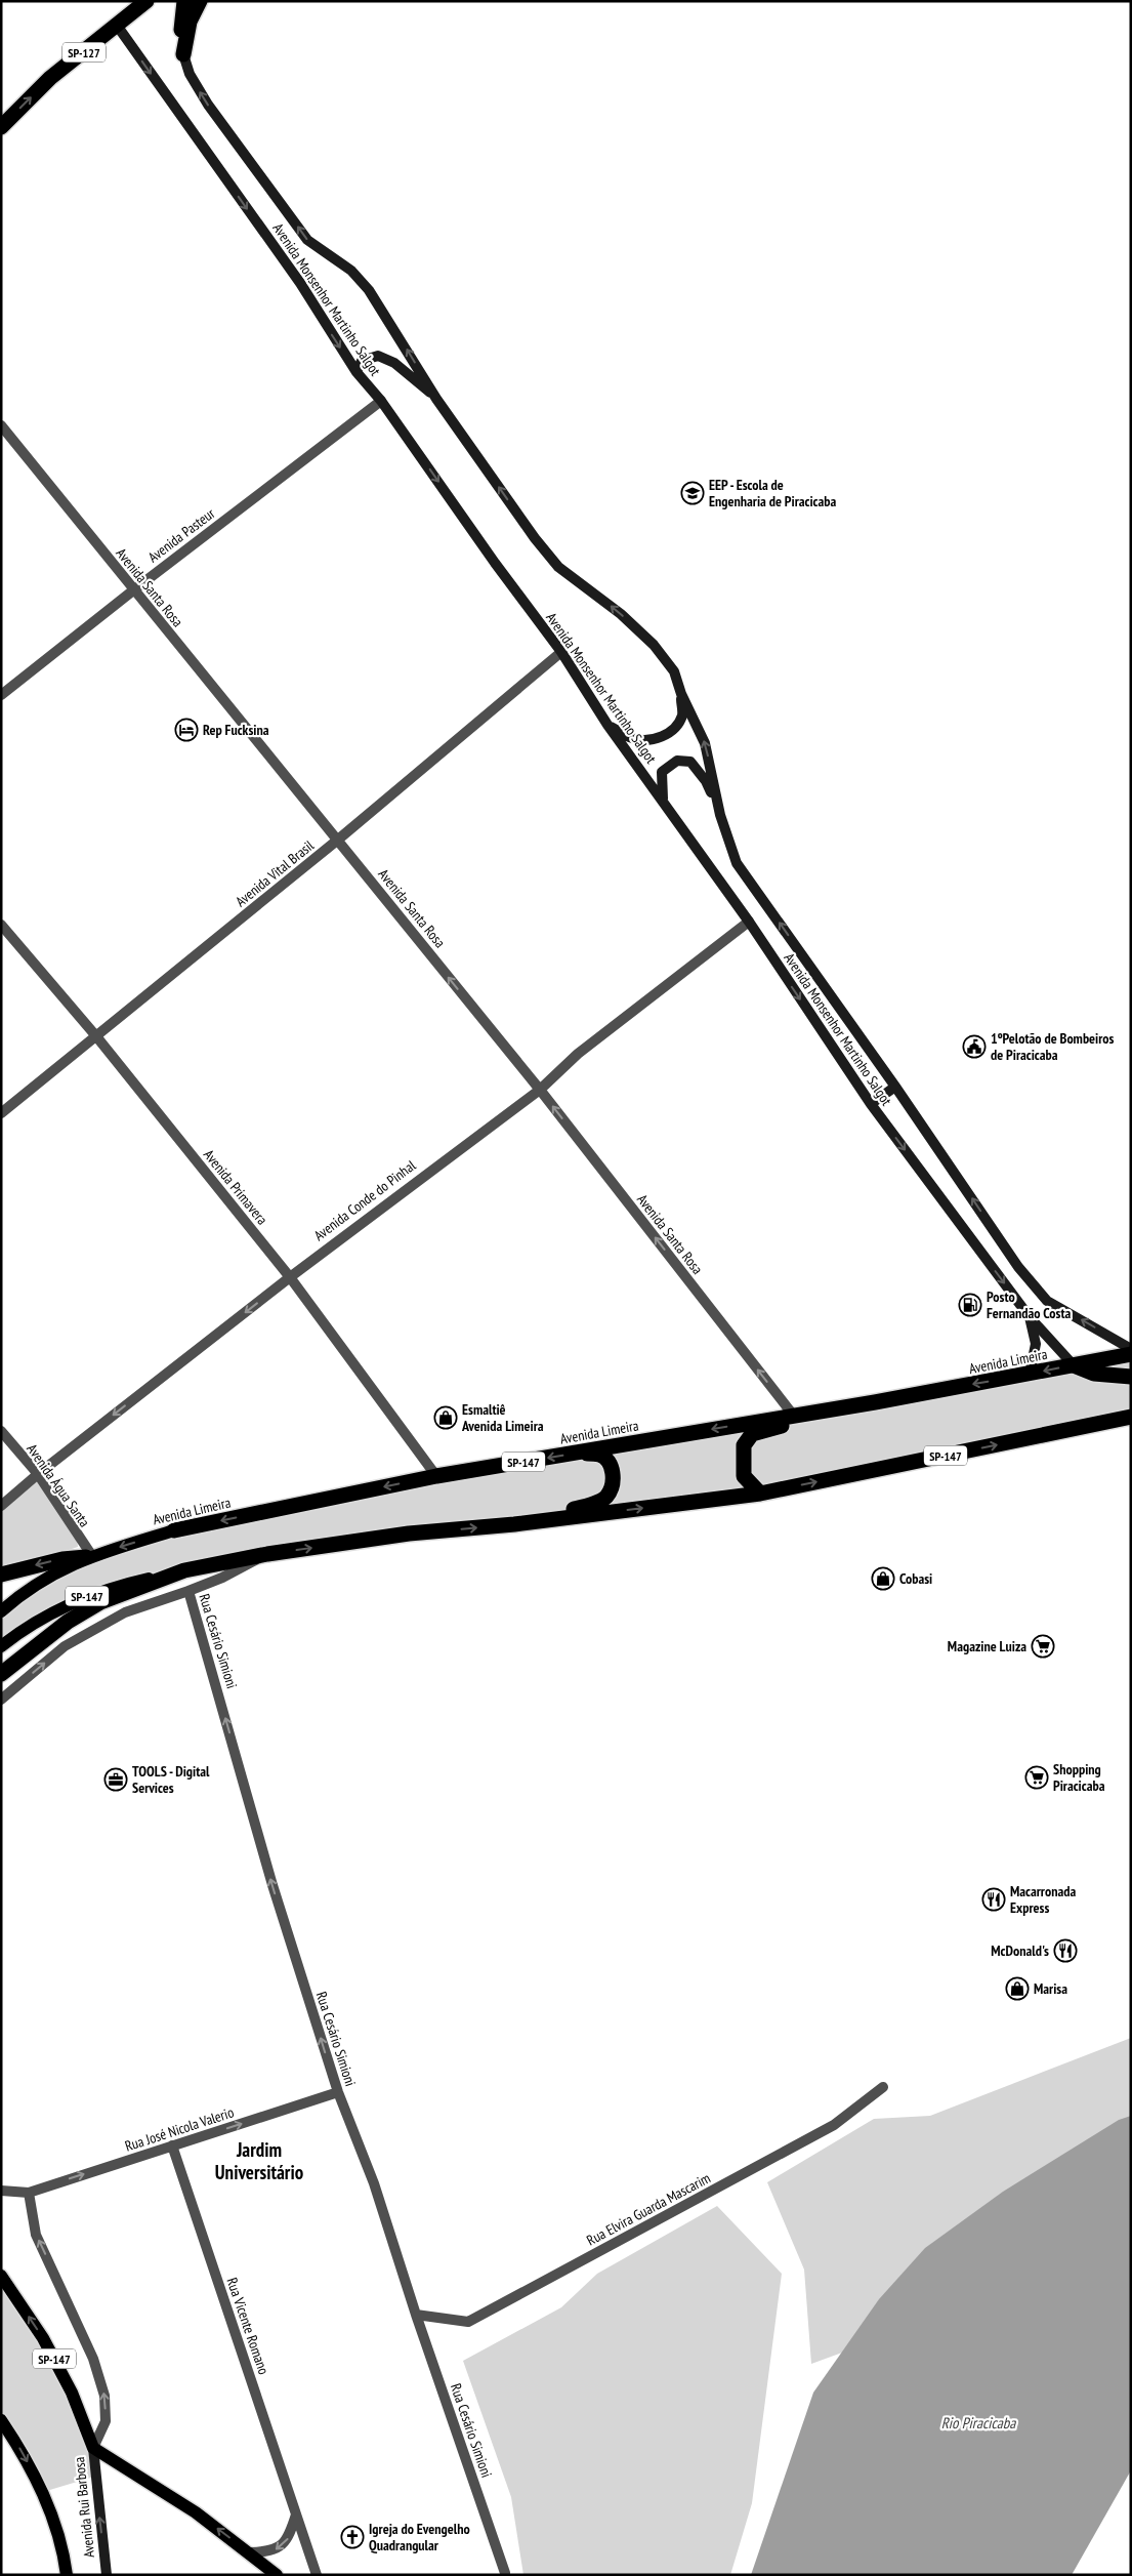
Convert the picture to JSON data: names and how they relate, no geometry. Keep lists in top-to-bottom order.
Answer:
{
  "streets": {
    "highway": ["SP-127", "Avenida Limeira", "SP-147"],
    "main road": ["Avenida Monsenhor Martinho Salgot", "Avenida Rui Barbosa"],
    "street": [
      "Avenida Pasteur",
      "Avenida Santa Rosa",
      "Avenida Vital Brasil",
      "Avenida Primavera",
      "Avenida Conde do Pinhal",
      "Avenida Água Santa",
      "Rua Cesário Simioni",
      "Rua José Nicola Valerio",
      "Rua Elvira Guarda Mascarim",
      "Rua Vicente Romano"
    ]
  },
  "crossings": [
    ["SP-127", "Avenida Monsenhor Martinho Salgot"],
    ["Avenida Monsenhor Martinho Salgot", "Avenida Pasteur"],
    ["Avenida Monsenhor Martinho Salgot", "Avenida Vital Brasil"],
    ["Avenida Monsenhor Martinho Salgot", "Avenida Conde do Pinhal"],
    ["Avenida Monsenhor Martinho Salgot", "Avenida Limeira"],
    ["Avenida Pasteur", "Avenida Santa Rosa"],
    ["Avenida Santa Rosa", "Avenida Vital Brasil"],
    ["Avenida Santa Rosa", "Avenida Conde do Pinhal"],
    ["Avenida Santa Rosa", "Avenida Limeira"],
    ["Avenida Vital Brasil", "Avenida Primavera"],
    ["Avenida Primavera", "Avenida Conde do Pinhal"],
    ["Avenida Primavera", "Avenida Limeira"],
    ["Avenida Conde do Pinhal", "Avenida Água Santa"],
    ["Avenida Limeira", "Avenida Água Santa"],
    ["SP-147", "Rua Cesário Simioni"],
    ["Rua Cesário Simioni", "Rua José Nicola Valerio"],
    ["Rua Cesário Simioni", "Rua Elvira Guarda Mascarim"],
    ["Rua José Nicola Valerio", "Rua Vicente Romano"]
  ],
  "one_way": ["Avenida Santa Rosa", "Rua Cesário Simioni", "Rua José Nicola Valerio"],
  "districts": ["Jardim Universitário"],
  "water": ["Rio Piracicaba"],
  "places": {
    "school or university": ["EEP - Escola de Engenharia de Piracicaba"],
    "hotel": ["Rep Fucksina"],
    "public building": ["1ºPelotão de Bombeiros de Piracicaba"],
    "fuel station": ["Posto Fernandão Costa"],
    "shop": ["Esmaltiê Avenida Limeira", "Cobasi", "Marisa"],
    "supermarket": ["Magazine Luiza", "Shopping Piracicaba"],
    "office": ["TOOLS - Digital Services"],
    "restaurant": ["Macarronada Express", "McDonald's"],
    "church": ["Igreja do Evengelho Quadrangular"]
  }
}
